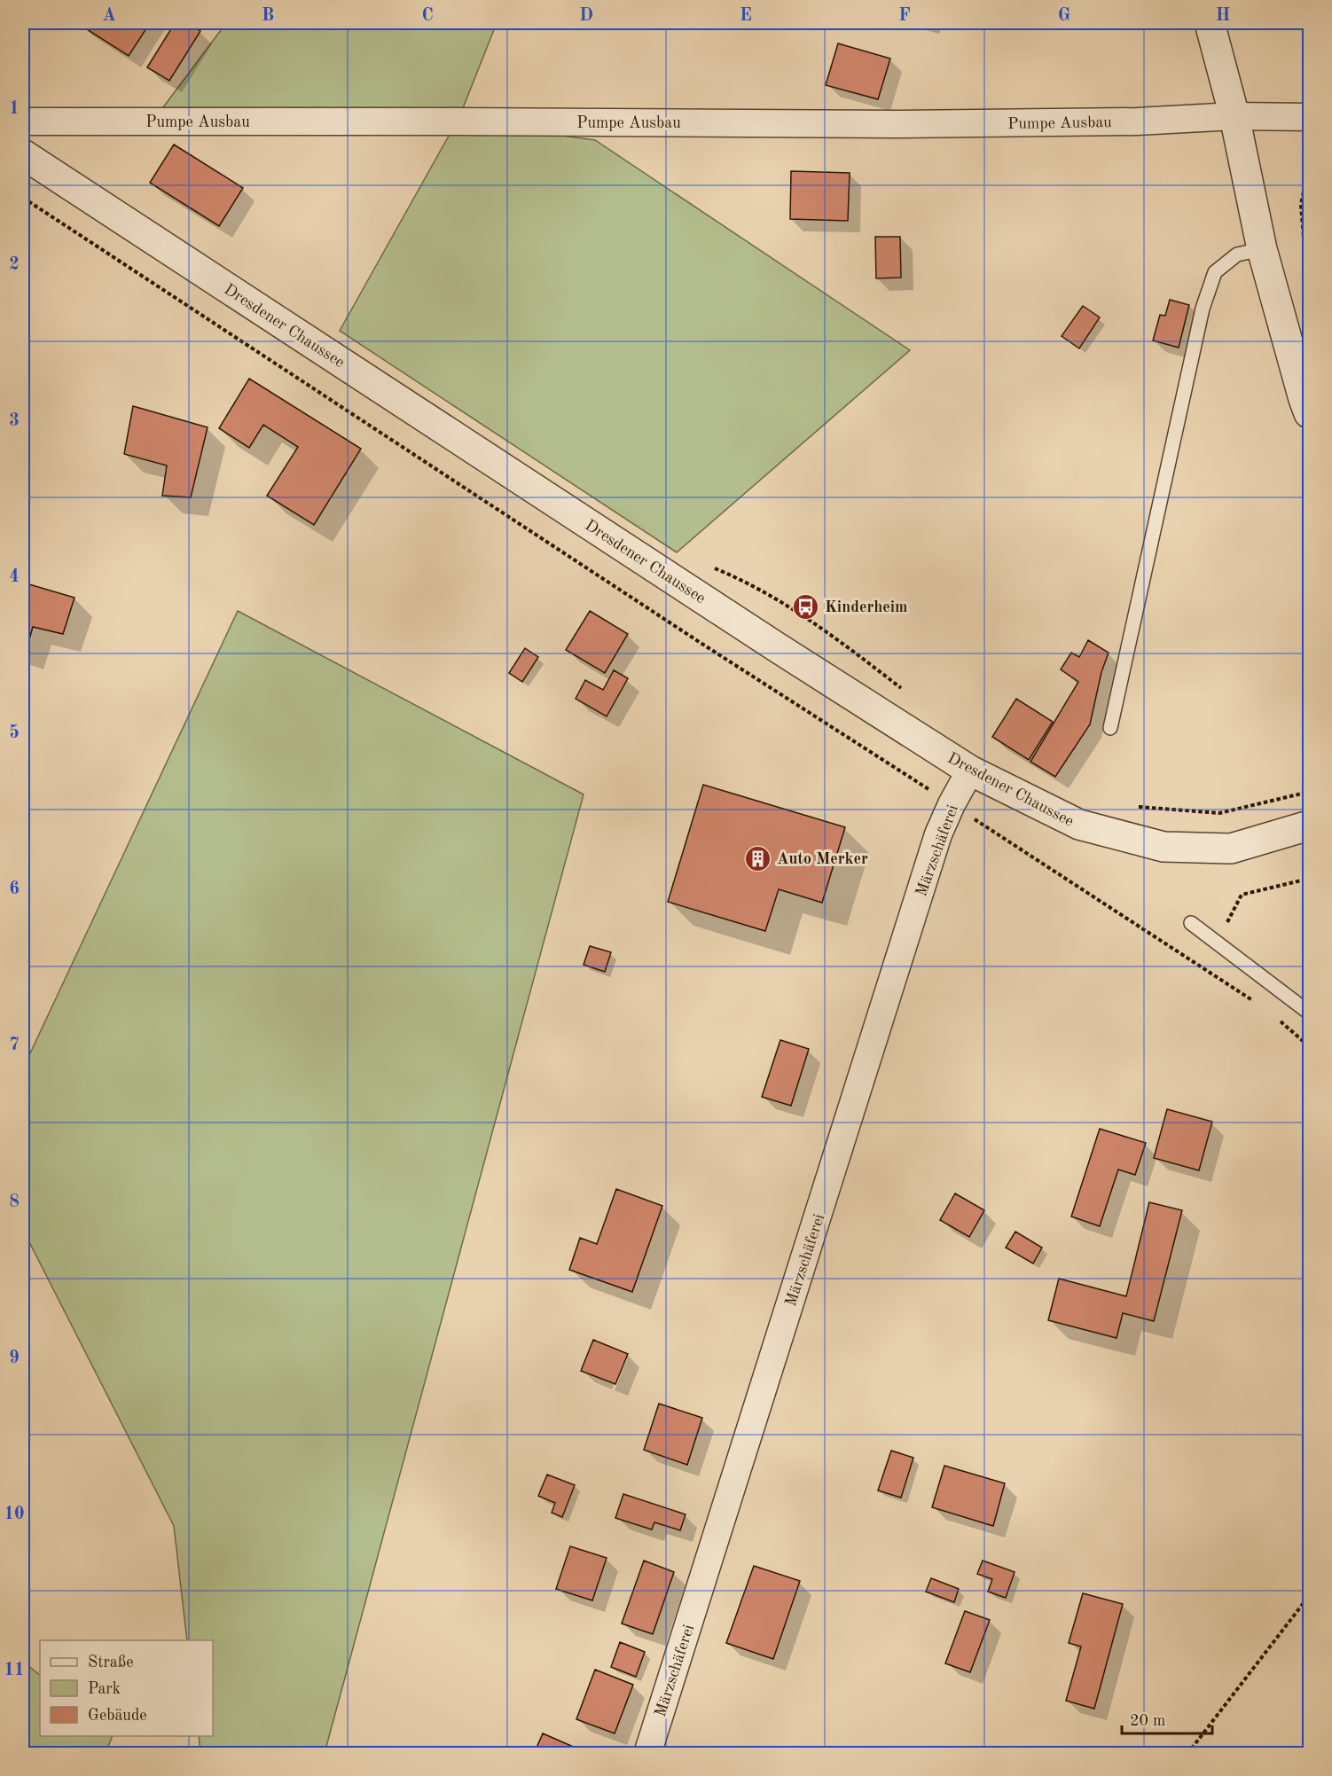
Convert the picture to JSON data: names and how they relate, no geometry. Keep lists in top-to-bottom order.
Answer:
{
  "streets": {
    "street": ["Pumpe Ausbau", "Dresdener Chaussee", "Märzschäferei"]
  },
  "crossings": [
    ["Dresdener Chaussee", "Märzschäferei"]
  ],
  "places": {
    "bus stop": ["Kinderheim"],
    "building": ["Auto Merker"]
  },
  "legend": ["Straße", "Park", "Gebäude"],
  "scale_bar": "20 m",
  "grid": {
    "columns": [
      "A",
      "B",
      "C",
      "D",
      "E",
      "F",
      "G",
      "H"
    ],
    "rows": [
      "1",
      "2",
      "3",
      "4",
      "5",
      "6",
      "7",
      "8",
      "9",
      "10",
      "11"
    ]
  }
}
